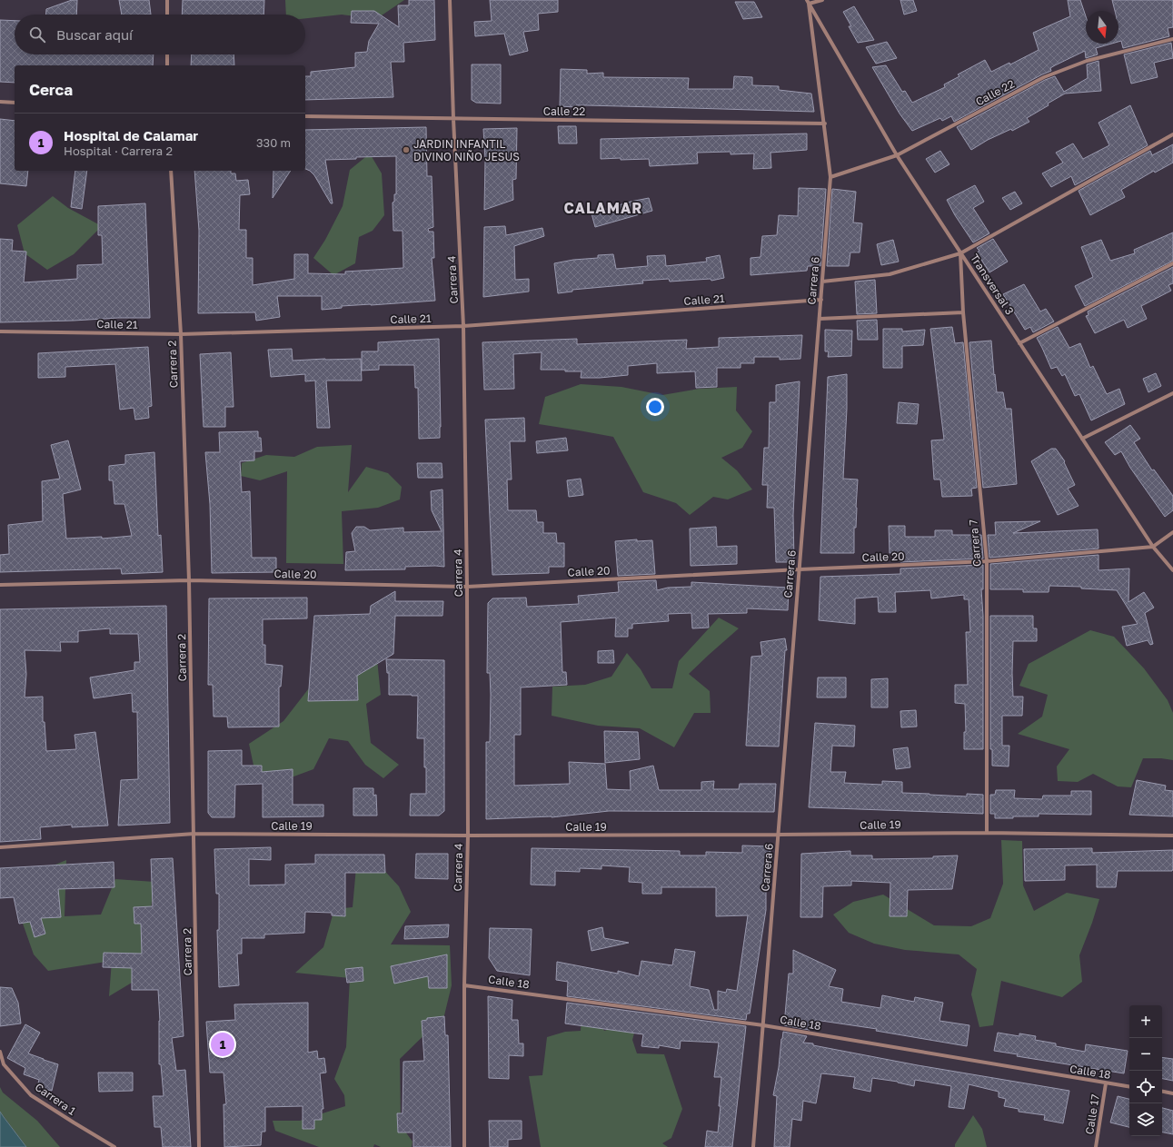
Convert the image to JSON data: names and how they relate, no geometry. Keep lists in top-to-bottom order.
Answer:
{
  "streets": {
    "street": [
      "Calle 22",
      "Carrera 4",
      "Carrera 6",
      "Transversal 3",
      "Calle 21",
      "Carrera 2",
      "Carrera 7",
      "Calle 20",
      "Calle 19",
      "Calle 18",
      "Carrera 1",
      "Calle 17"
    ]
  },
  "crossings": [
    ["Calle 22", "Carrera 4"],
    ["Calle 22", "Carrera 6"],
    ["Calle 22", "Transversal 3"],
    ["Carrera 4", "Calle 21"],
    ["Carrera 4", "Calle 20"],
    ["Carrera 4", "Calle 19"],
    ["Carrera 4", "Calle 18"],
    ["Carrera 6", "Transversal 3"],
    ["Carrera 6", "Calle 21"],
    ["Carrera 6", "Calle 20"],
    ["Carrera 6", "Calle 19"],
    ["Carrera 6", "Calle 18"],
    ["Transversal 3", "Carrera 7"],
    ["Transversal 3", "Calle 20"],
    ["Calle 21", "Carrera 2"],
    ["Carrera 2", "Calle 20"],
    ["Carrera 2", "Calle 19"],
    ["Carrera 7", "Calle 20"],
    ["Carrera 7", "Calle 19"],
    ["Calle 18", "Calle 17"]
  ],
  "districts": ["CALAMAR"],
  "places": ["JARDIN INFANTIL DIVINO NIÑO JESUS"],
  "north": "bottom",
  "page": {
    "search": "Buscar aquí",
    "heading": "Cerca",
    "list": [
      {
        "mark": "1",
        "name": "Hospital de Calamar",
        "note": "Hospital · Carrera 2",
        "value": "330 m"
      }
    ],
    "map_buttons": ["+", "−"],
    "pins": "1"
  }
}
